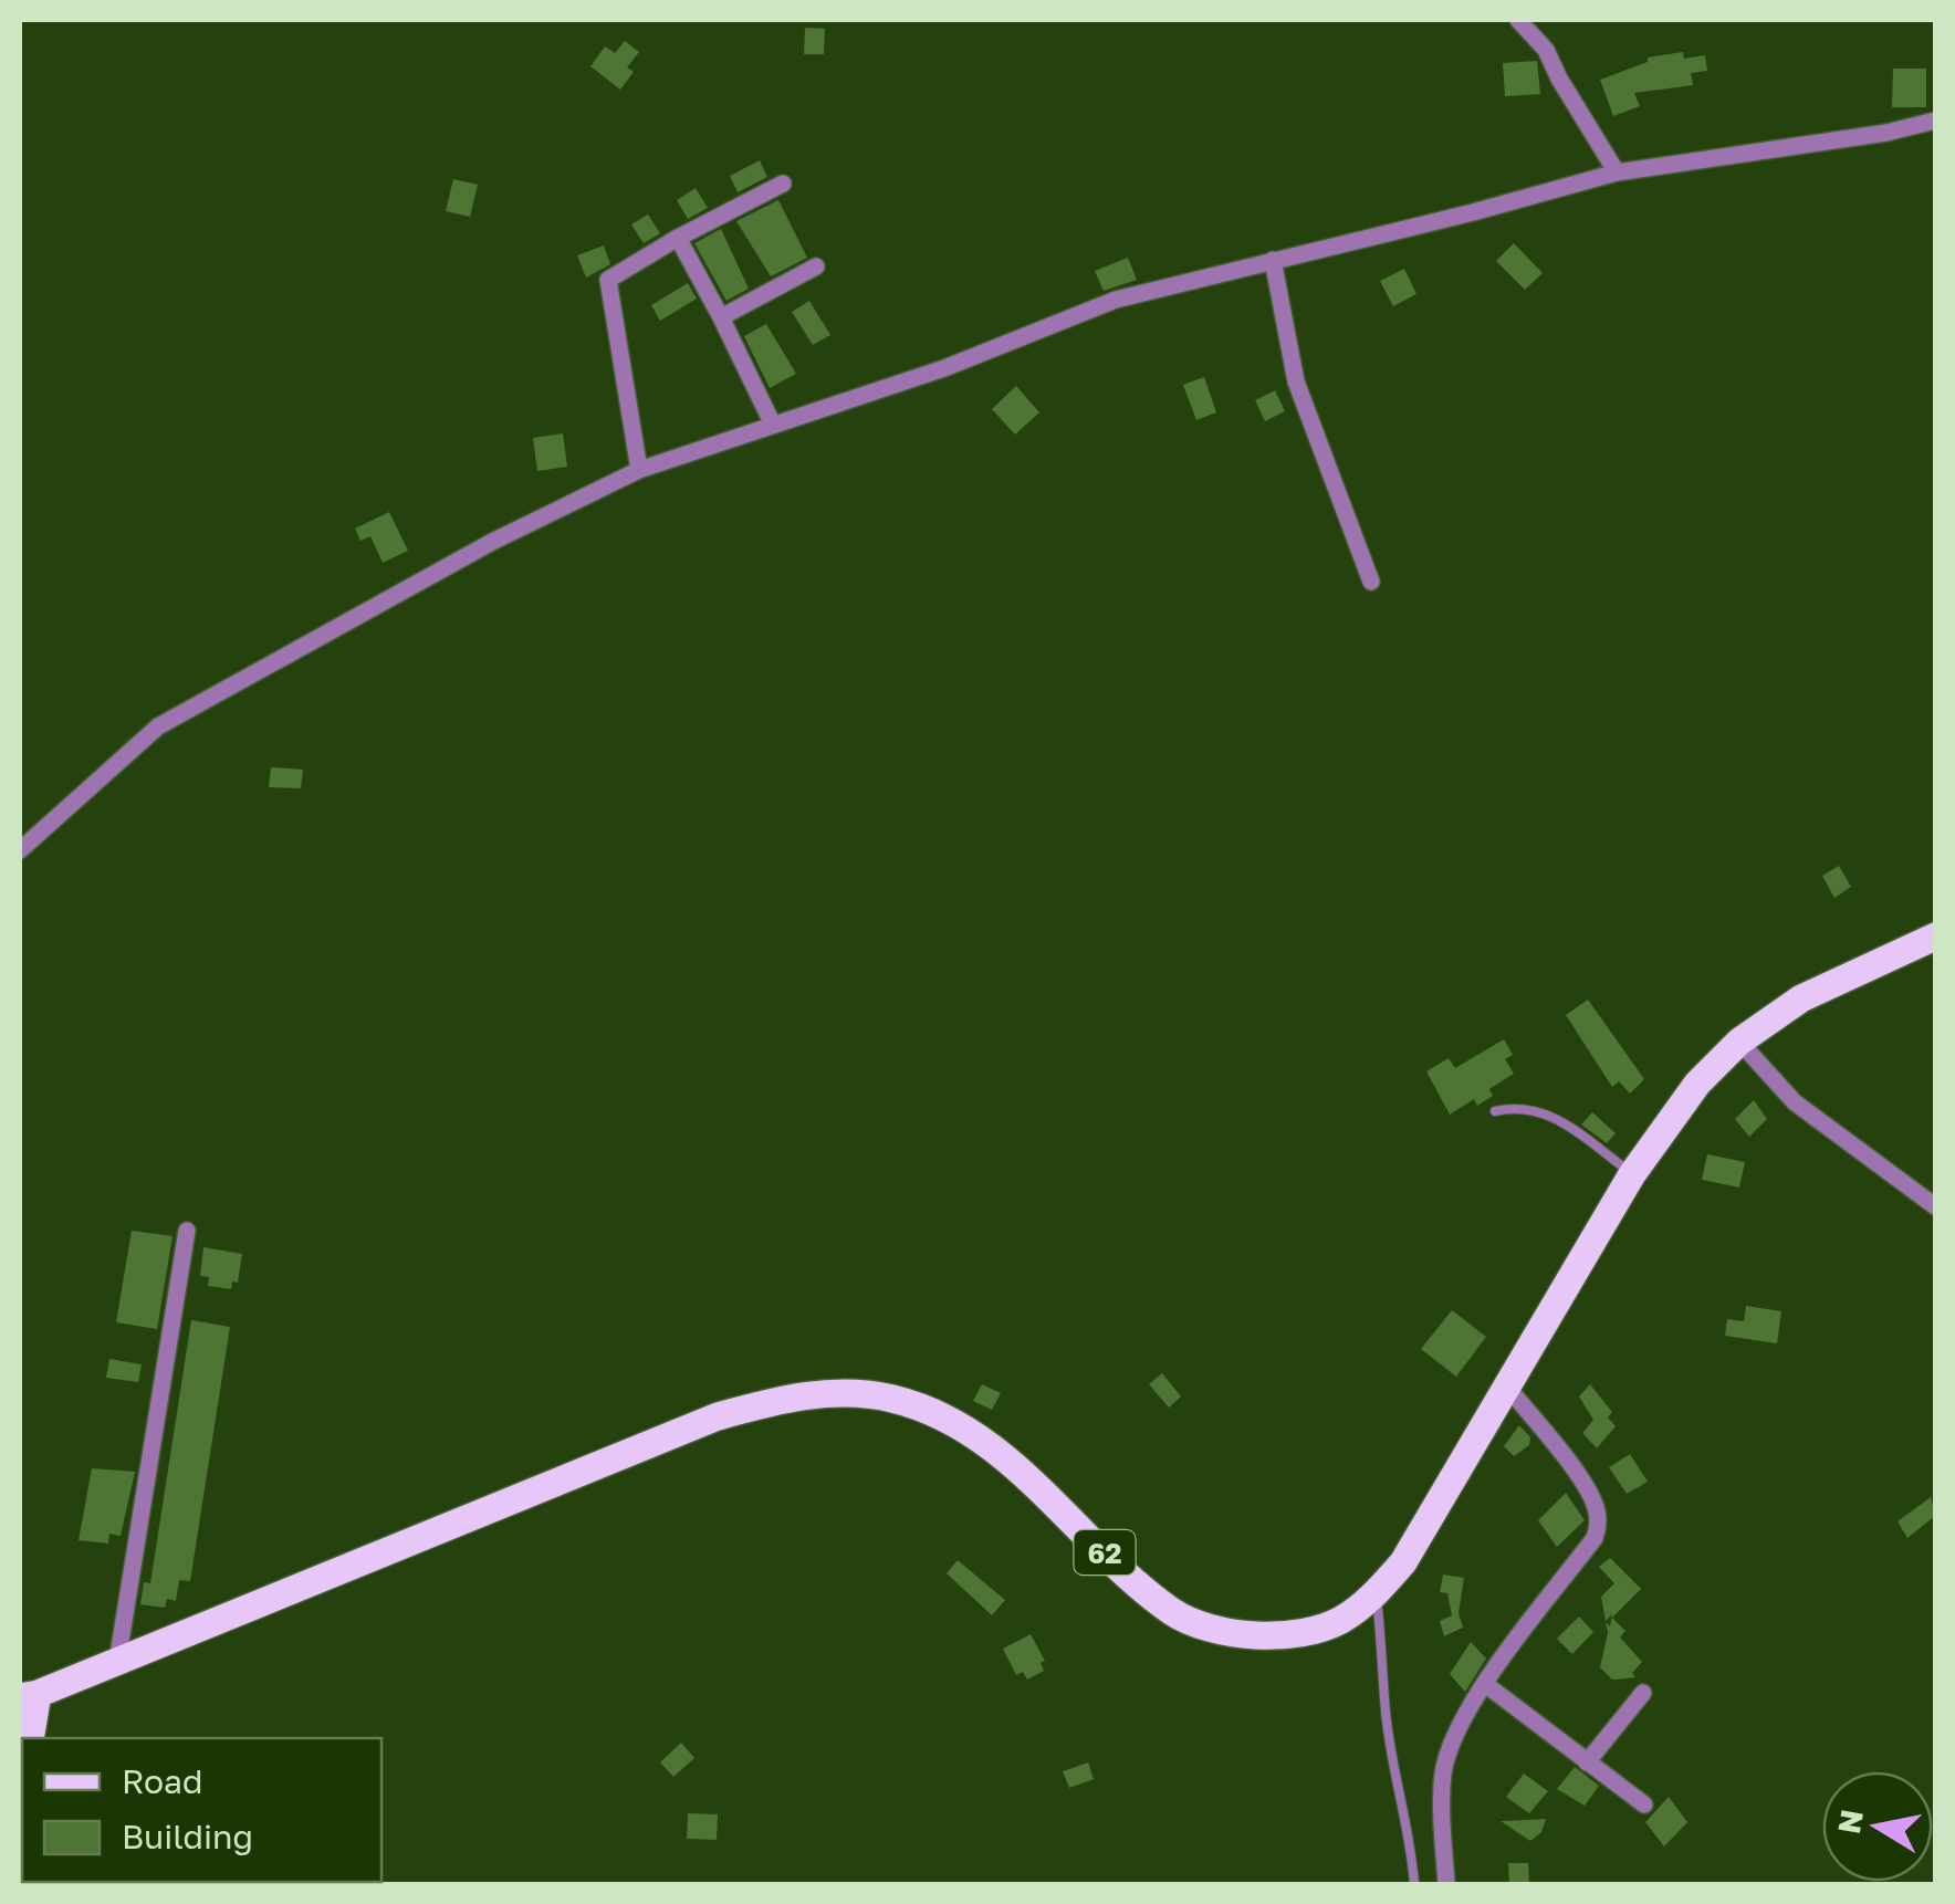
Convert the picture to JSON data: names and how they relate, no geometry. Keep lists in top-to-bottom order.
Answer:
{
  "streets": {
    "main road": ["62"]
  },
  "legend": ["Road", "Building"],
  "north": "left"
}
